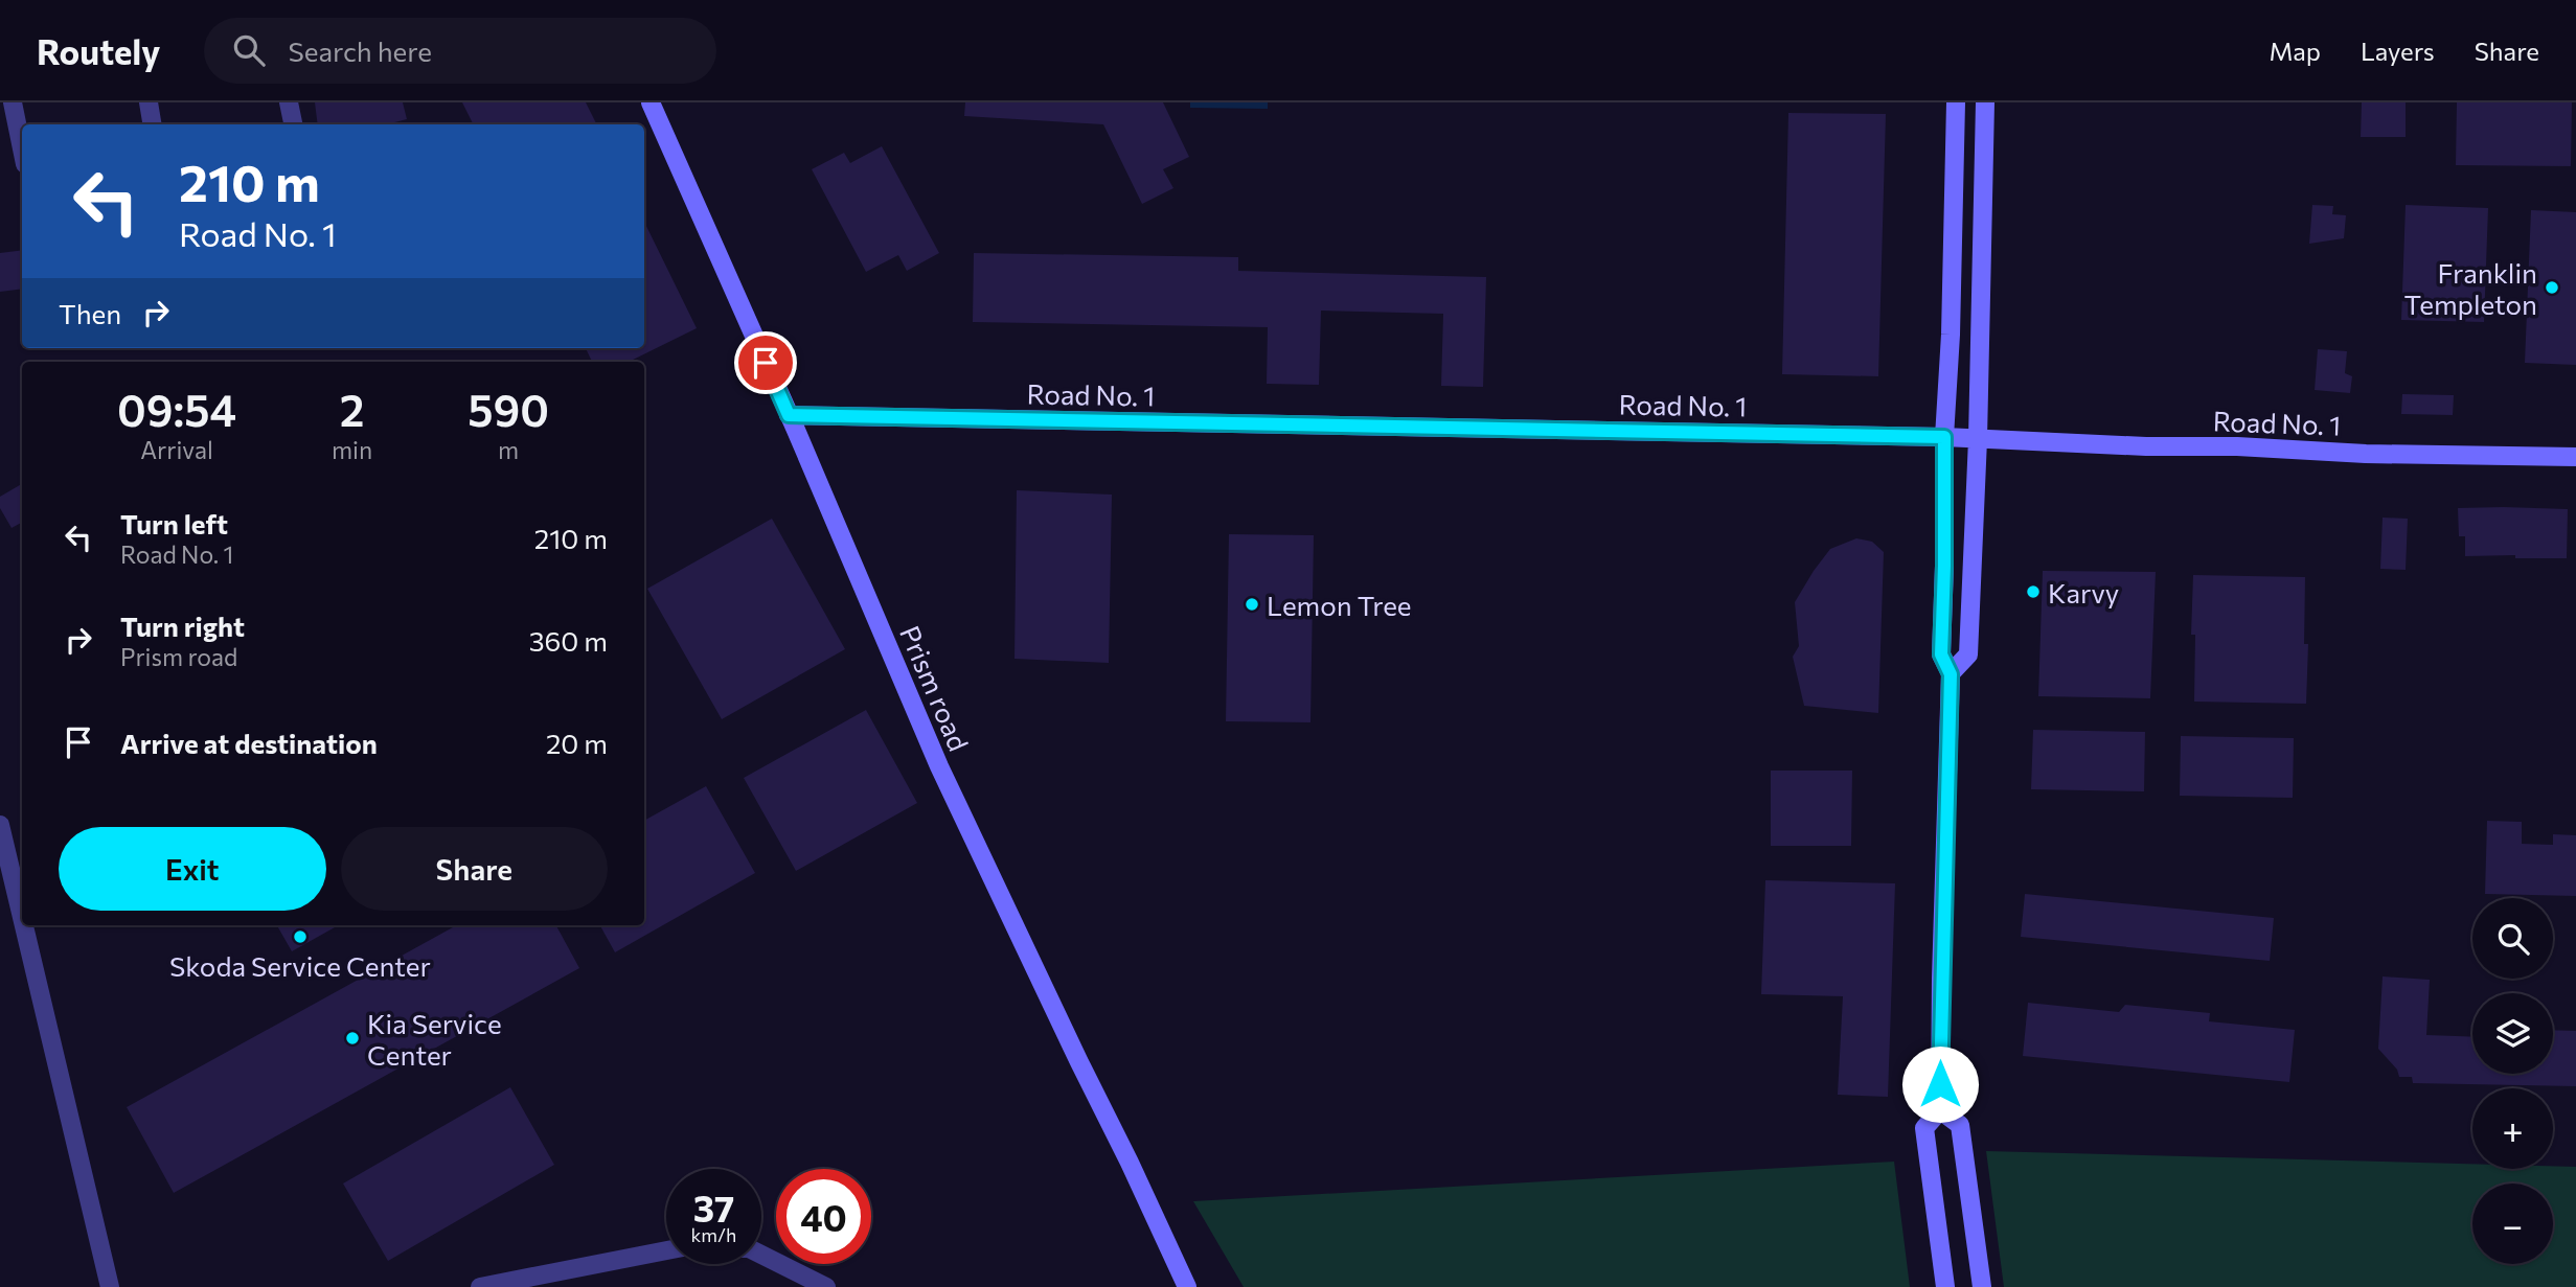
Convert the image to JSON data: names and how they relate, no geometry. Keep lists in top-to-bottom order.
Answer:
{
  "streets": {
    "street": ["Road No. 1", "Prism road"]
  },
  "crossings": [
    ["Road No. 1", "Prism road"]
  ],
  "places": [
    "Franklin Templeton",
    "Karvy",
    "Lemon Tree",
    "Skoda Service Center",
    "Kia Service Center"
  ],
  "page": {
    "header": "Routely",
    "search": "Search here",
    "nav": ["Map", "Layers", "Share"],
    "turn": ["210 m", "Road No. 1"],
    "then": "Then",
    "eta": [
      "09:54",
      "Arrival",
      "2",
      "min",
      "590",
      "m"
    ],
    "list": [
      {
        "name": "Turn left",
        "note": "Road No. 1",
        "value": "210 m"
      },
      {
        "name": "Turn right",
        "note": "Prism road",
        "value": "360 m"
      },
      {
        "name": "Arrive at destination",
        "value": "20 m"
      }
    ],
    "buttons": ["Exit", "Share"],
    "map_buttons": ["+", "−"],
    "speed": "37 km/h",
    "limit": "40"
  }
}
